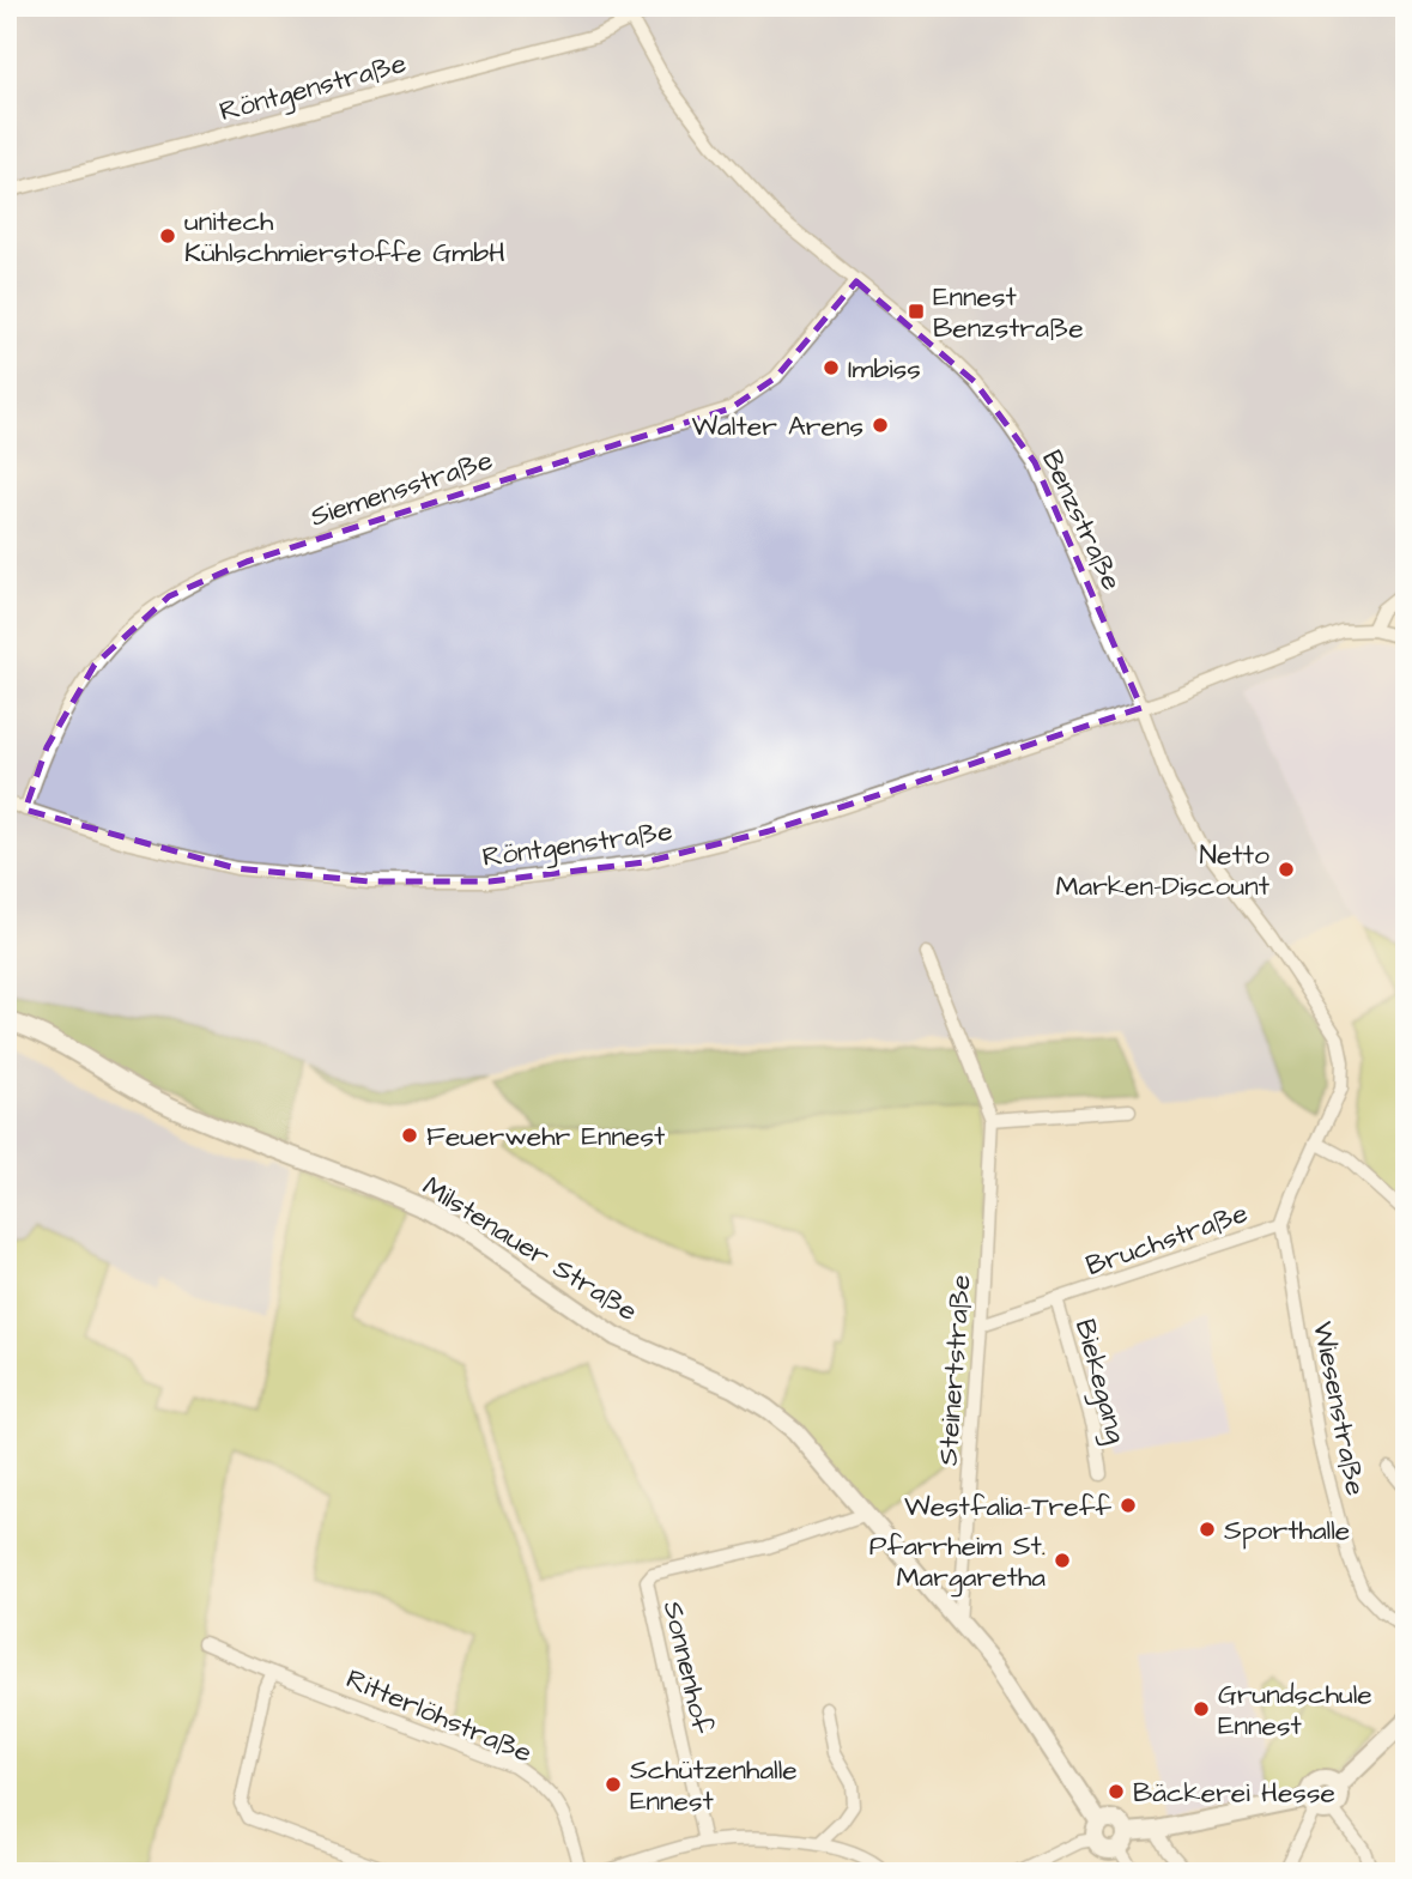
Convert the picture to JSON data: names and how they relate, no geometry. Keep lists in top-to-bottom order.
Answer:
{
  "streets": {
    "street": [
      "Röntgenstraße",
      "Siemensstraße",
      "Benzstraße",
      "Bruchstraße",
      "Milstenauer Straße",
      "Steinertstraße",
      "Biekegang",
      "Wiesenstraße",
      "Sonnenhof",
      "Ritterlöhstraße"
    ]
  },
  "crossings": [
    ["Röntgenstraße", "Siemensstraße"],
    ["Röntgenstraße", "Benzstraße"],
    ["Siemensstraße", "Benzstraße"],
    ["Benzstraße", "Bruchstraße"],
    ["Bruchstraße", "Steinertstraße"],
    ["Bruchstraße", "Biekegang"],
    ["Bruchstraße", "Wiesenstraße"],
    ["Milstenauer Straße", "Steinertstraße"],
    ["Milstenauer Straße", "Sonnenhof"]
  ],
  "places": {
    "other": [
      "unitech Kühlschmierstoffe GmbH",
      "Imbiss",
      "Walter Arens",
      "Netto Marken-Discount",
      "Feuerwehr Ennest",
      "Westfalia-Treff",
      "Sporthalle",
      "Pfarrheim St. Margaretha",
      "Grundschule Ennest",
      "Schützenhalle Ennest",
      "Bäckerei Hesse"
    ],
    "transit": ["Ennest Benzstraße"]
  }
}
